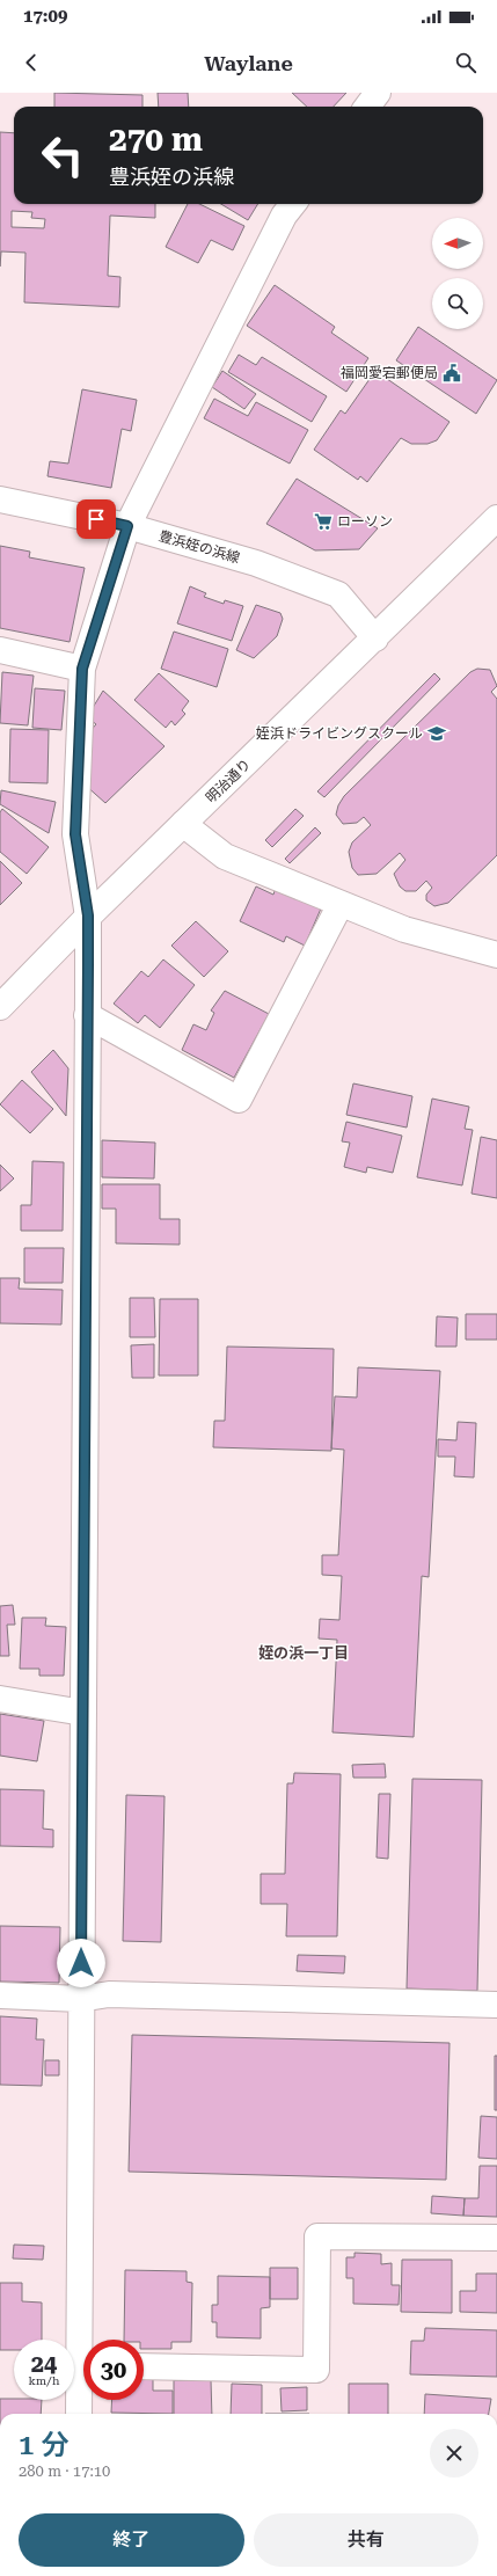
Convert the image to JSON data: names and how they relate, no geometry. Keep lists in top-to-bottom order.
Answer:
{
  "streets": {
    "street": ["豊浜姪の浜線", "明治通り"]
  },
  "crossings": [
    ["豊浜姪の浜線", "明治通り"]
  ],
  "districts": ["姪の浜一丁目"],
  "places": {
    "public building": ["福岡愛宕郵便局"],
    "supermarket": ["ローソン"],
    "school or university": ["姪浜ドライビングスクール"]
  },
  "north": "left",
  "page": {
    "status": "17:09",
    "header": "Waylane",
    "turn": ["270 m", "豊浜姪の浜線"],
    "speed": "24 km/h",
    "limit": "30",
    "heading": ["1 分", "280 m · 17:10"],
    "buttons": ["終了", "共有"]
  }
}
